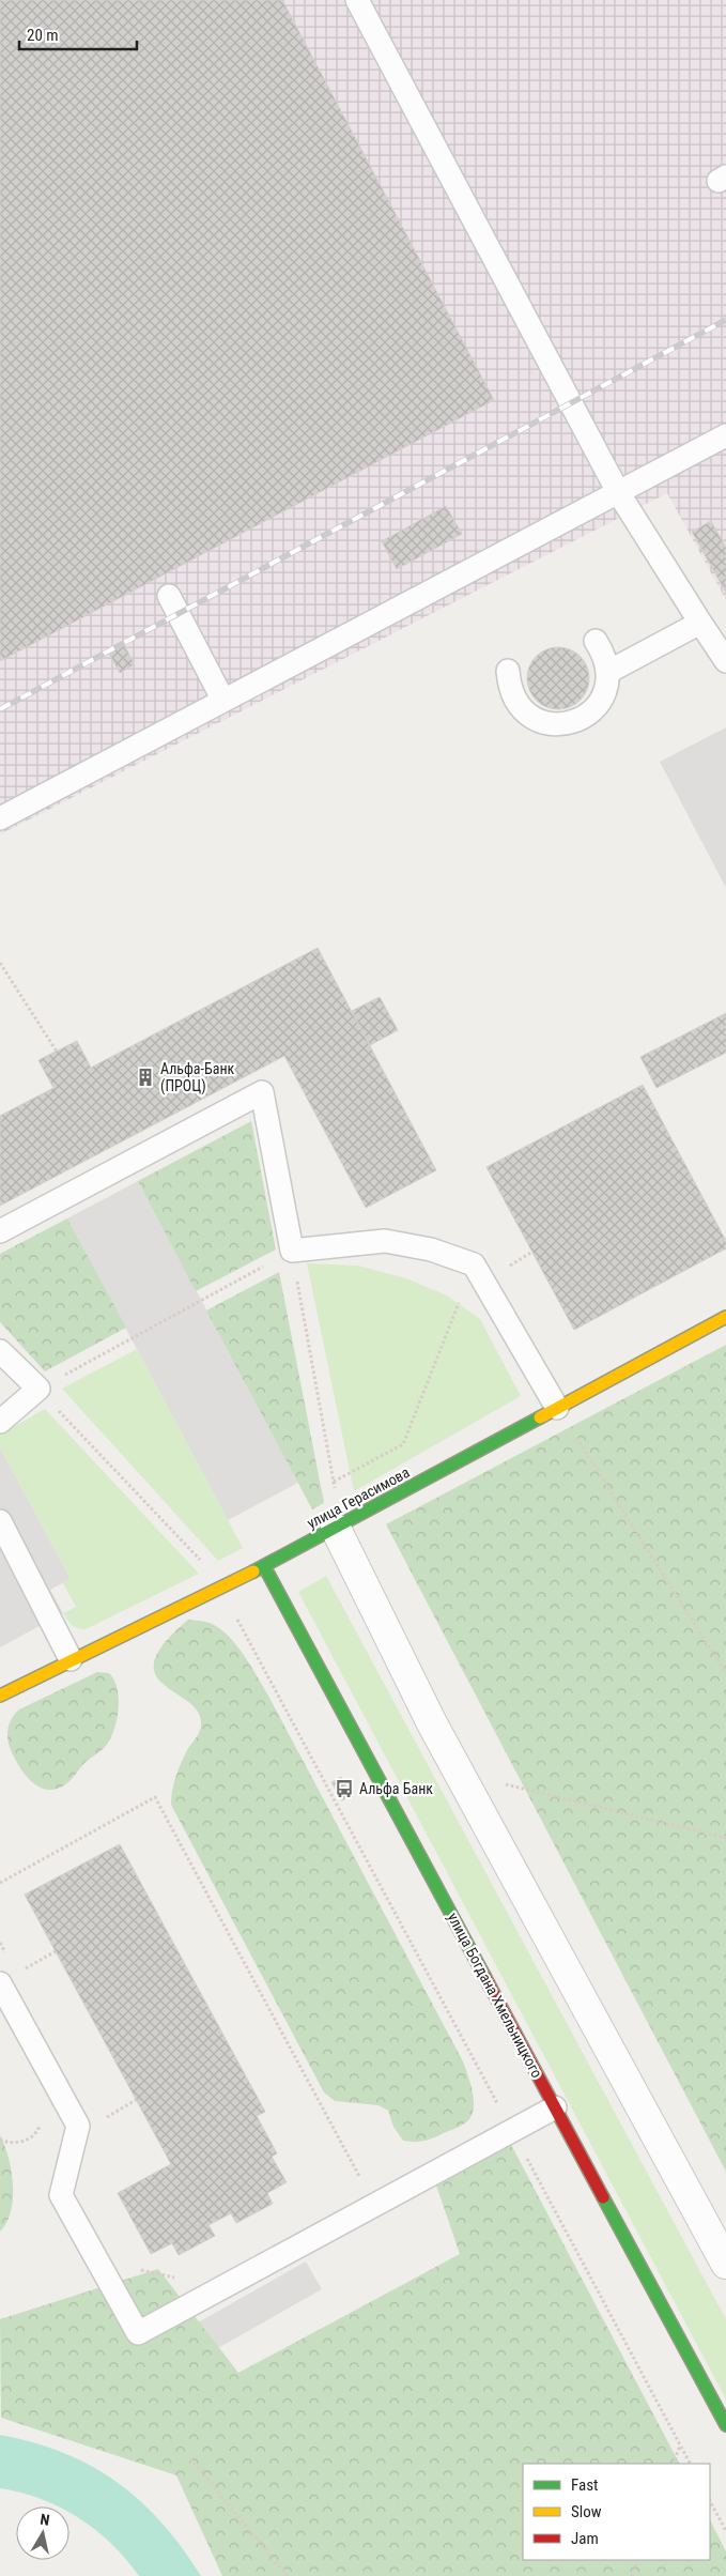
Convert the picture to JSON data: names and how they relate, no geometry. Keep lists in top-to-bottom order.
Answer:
{
  "streets": {
    "street": ["улица Герасимова", "улица Богдана Хмельницкого"]
  },
  "crossings": [
    ["улица Герасимова", "улица Богдана Хмельницкого"]
  ],
  "places": {
    "building": ["Альфа-Банк (ПРОЦ)"],
    "bus stop": ["Альфа Банк"]
  },
  "legend": ["Fast", "Slow", "Jam"],
  "scale_bar": "20 m",
  "north": "top"
}
